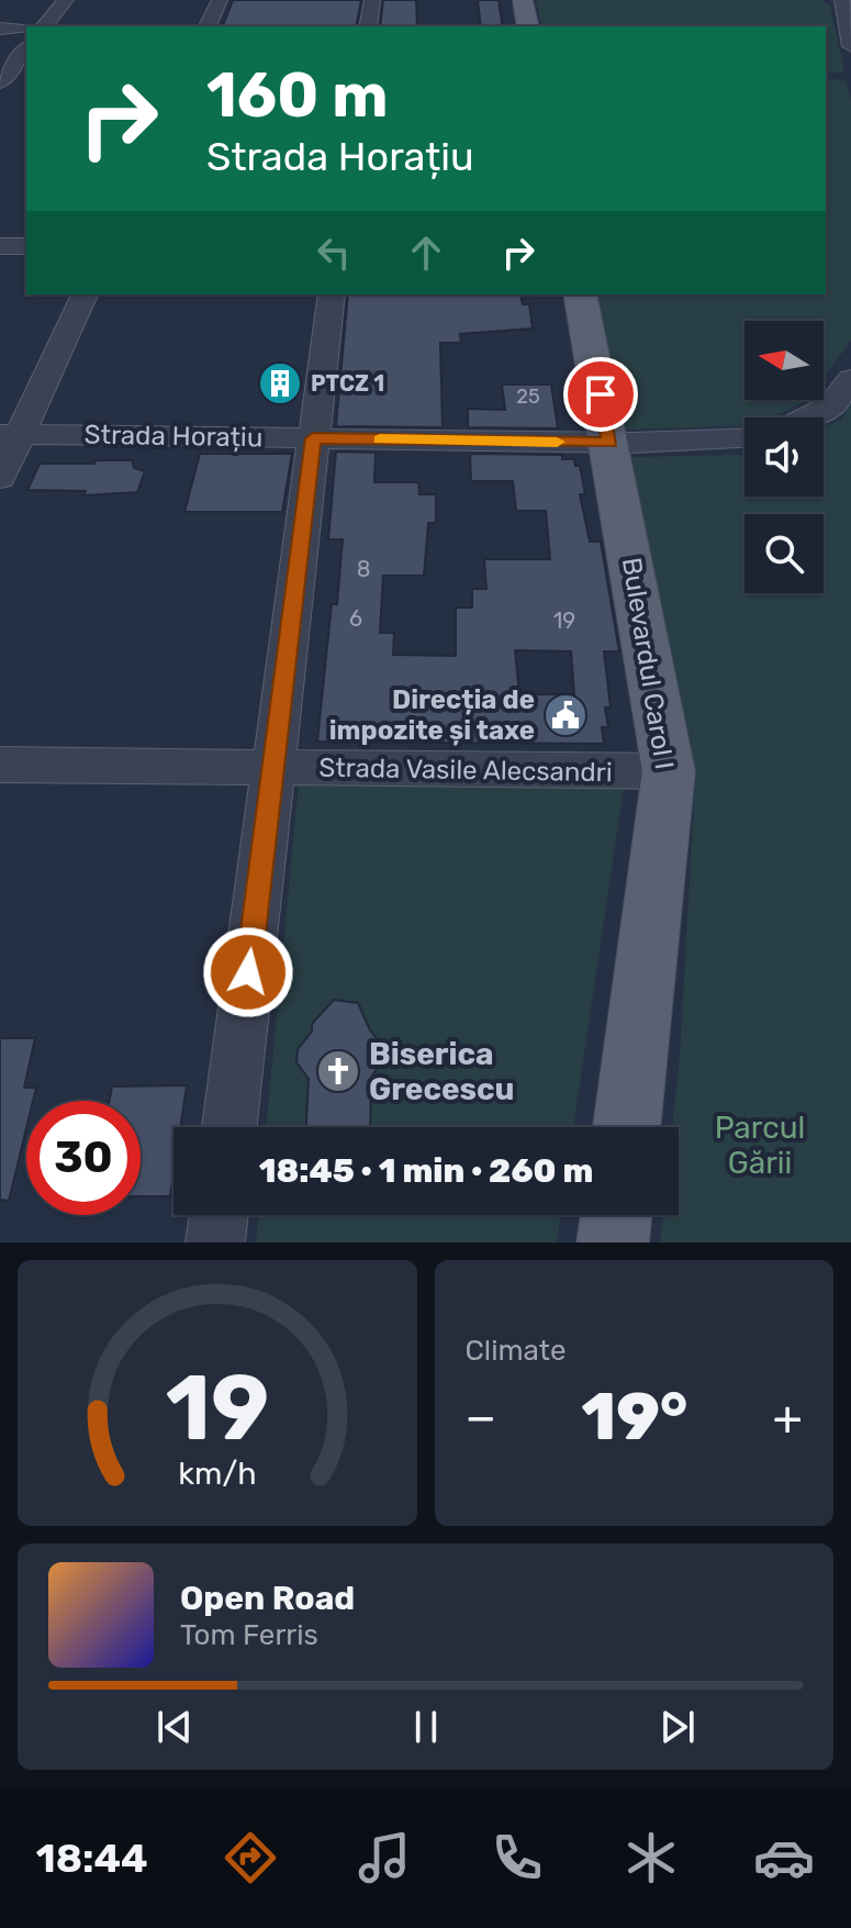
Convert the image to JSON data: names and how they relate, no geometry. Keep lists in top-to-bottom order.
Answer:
{
  "streets": {
    "main road": ["Bulevardul Carol I"],
    "street": ["Strada Horațiu", "Strada Vasile Alecsandri"]
  },
  "crossings": [
    ["Strada Horațiu", "Bulevardul Carol I"],
    ["Bulevardul Carol I", "Strada Vasile Alecsandri"]
  ],
  "parks": ["Parcul Gării"],
  "places": {
    "building": ["PTCZ 1"],
    "public building": ["Direcția de impozite și taxe"],
    "church": ["Biserica Grecescu"]
  },
  "house_numbers": [
    "25",
    "8",
    "6",
    "19"
  ],
  "north": "left",
  "page": {
    "turn": ["160 m", "Strada Horațiu"],
    "limit": "30",
    "trip": "18:45 · 1 min · 260 m",
    "tile": "Climate",
    "heat": ["−", "19°", "+"],
    "song": ["Open Road", "Tom Ferris"],
    "tabs": "18:44",
    "gauge": ["19", "km/h"]
  }
}
